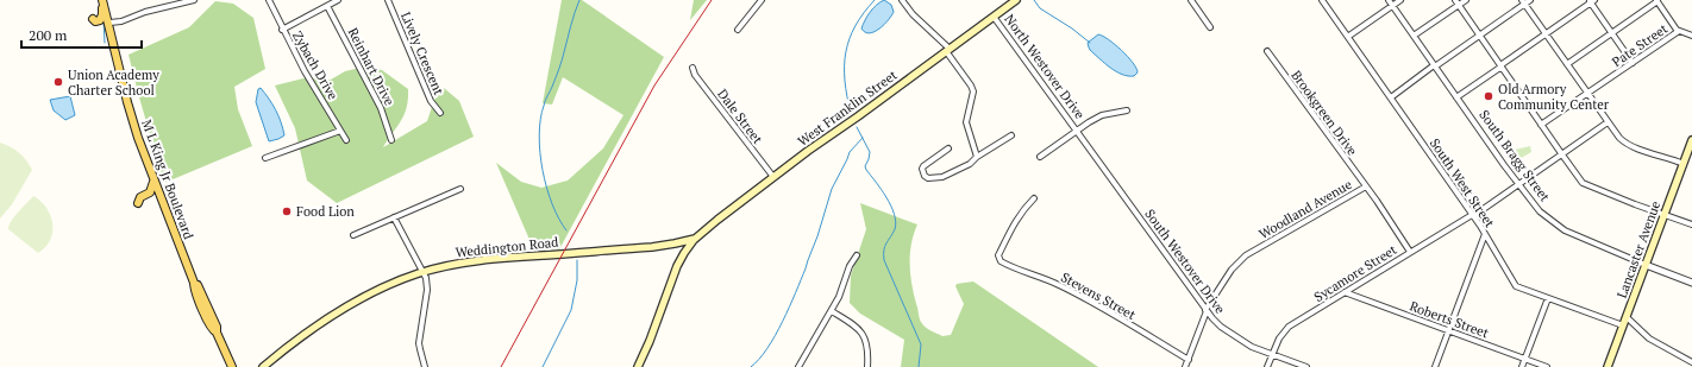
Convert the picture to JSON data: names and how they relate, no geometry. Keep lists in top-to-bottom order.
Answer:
{
  "streets": {
    "main road": [
      "West Franklin Street",
      "M L King Jr Boulevard",
      "Weddington Road",
      "Lancaster Avenue"
    ],
    "street": [
      "Pate Street",
      "Lively Crescent",
      "Zybach Drive",
      "Reinhart Drive",
      "North Westover Drive",
      "Brookgreen Drive",
      "Dale Street",
      "South Bragg Street",
      "South West Street",
      "Woodland Avenue",
      "South Westover Drive",
      "Sycamore Street",
      "Stevens Street",
      "Roberts Street"
    ]
  },
  "crossings": [
    ["North Westover Drive", "West Franklin Street"],
    ["North Westover Drive", "South Westover Drive"],
    ["West Franklin Street", "Dale Street"],
    ["West Franklin Street", "Weddington Road"],
    ["Brookgreen Drive", "Woodland Avenue"],
    ["South Bragg Street", "Lancaster Avenue"],
    ["South Bragg Street", "Sycamore Street"],
    ["South West Street", "Lancaster Avenue"],
    ["South West Street", "Sycamore Street"],
    ["Woodland Avenue", "South Westover Drive"],
    ["Woodland Avenue", "Sycamore Street"],
    ["Woodland Avenue", "Stevens Street"],
    ["South Westover Drive", "Sycamore Street"],
    ["Sycamore Street", "Roberts Street"]
  ],
  "places": ["Union Academy Charter School", "Old Armory Community Center", "Food Lion"],
  "scale_bar": "200 m"
}
